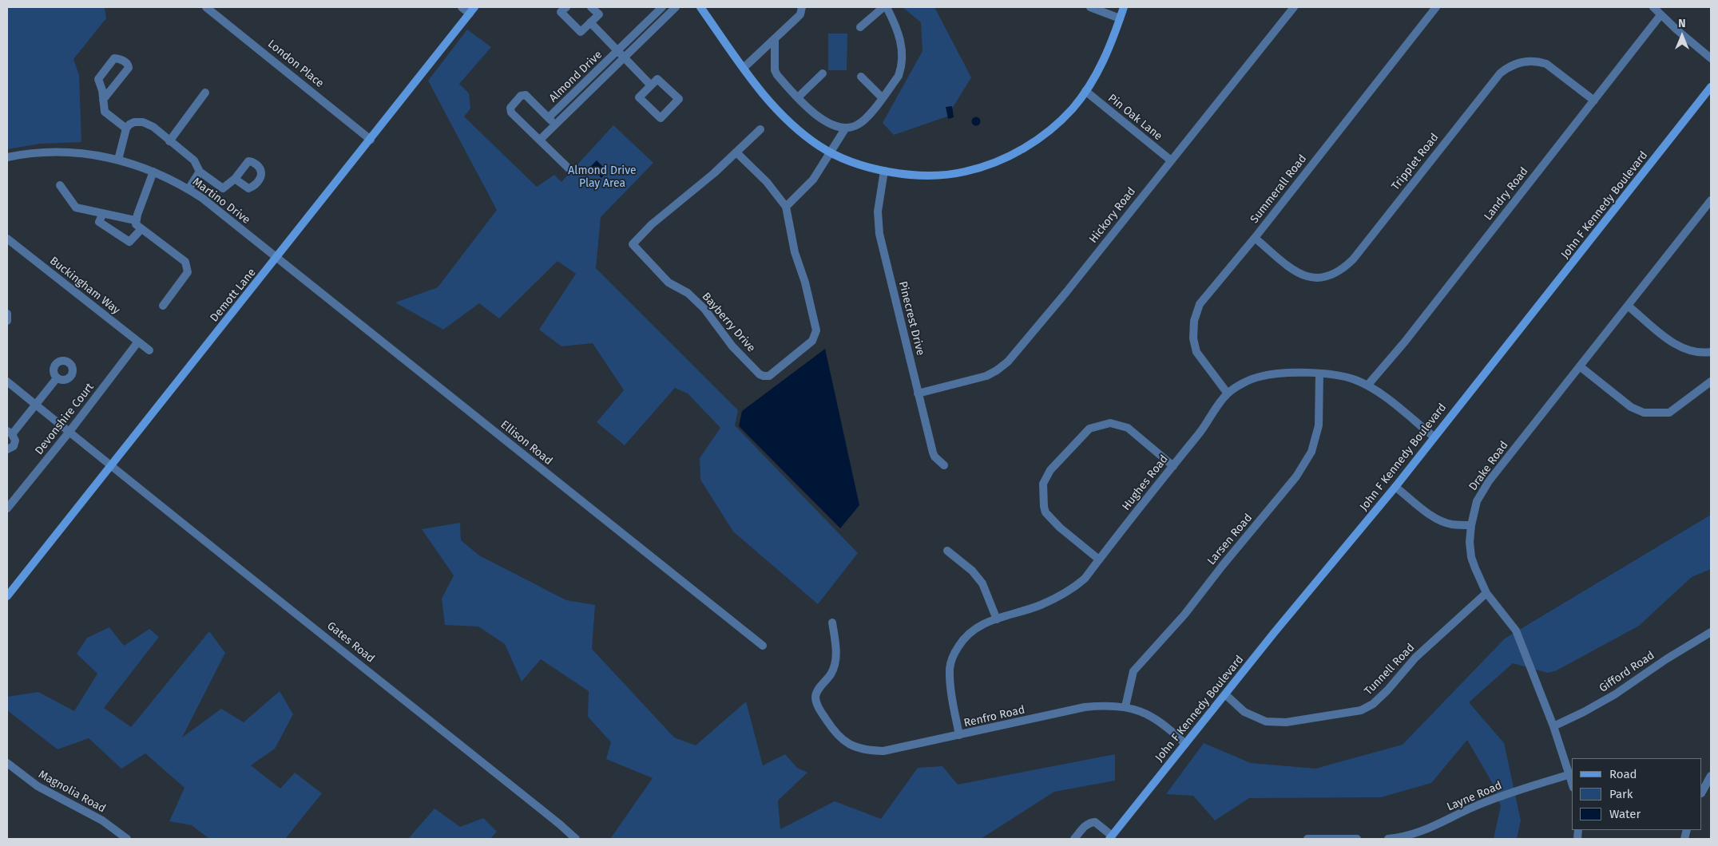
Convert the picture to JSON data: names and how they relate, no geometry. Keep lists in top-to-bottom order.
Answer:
{
  "streets": {
    "street": [
      "London Place",
      "Almond Drive",
      "Pin Oak Lane",
      "Tripplet Road",
      "Summerall Road",
      "Landry Road",
      "Martino Drive",
      "John F Kennedy Boulevard",
      "Hickory Road",
      "Buckingham Way",
      "Demott Lane",
      "Pinecrest Drive",
      "Bayberry Drive",
      "Devonshire Court",
      "Ellison Road",
      "Drake Road",
      "Hughes Road",
      "Larsen Road",
      "Gates Road",
      "Tunnell Road",
      "Gifford Road",
      "Renfro Road",
      "Magnolia Road",
      "Layne Road"
    ]
  },
  "crossings": [
    ["London Place", "Demott Lane"],
    ["Pin Oak Lane", "Hickory Road"],
    ["Tripplet Road", "Summerall Road"],
    ["Tripplet Road", "Landry Road"],
    ["Summerall Road", "Hughes Road"],
    ["Landry Road", "Hughes Road"],
    ["Martino Drive", "Demott Lane"],
    ["Martino Drive", "Ellison Road"],
    ["John F Kennedy Boulevard", "Hughes Road"],
    ["John F Kennedy Boulevard", "Tunnell Road"],
    ["John F Kennedy Boulevard", "Renfro Road"],
    ["Hickory Road", "Pinecrest Drive"],
    ["Buckingham Way", "Devonshire Court"],
    ["Demott Lane", "Ellison Road"],
    ["Demott Lane", "Gates Road"],
    ["Devonshire Court", "Gates Road"],
    ["Drake Road", "Tunnell Road"],
    ["Drake Road", "Gifford Road"],
    ["Drake Road", "Layne Road"],
    ["Hughes Road", "Larsen Road"],
    ["Hughes Road", "Renfro Road"],
    ["Larsen Road", "Renfro Road"]
  ],
  "parks": ["Almond Drive Play Area"],
  "legend": ["Road", "Park", "Water"],
  "north": "top"
}
